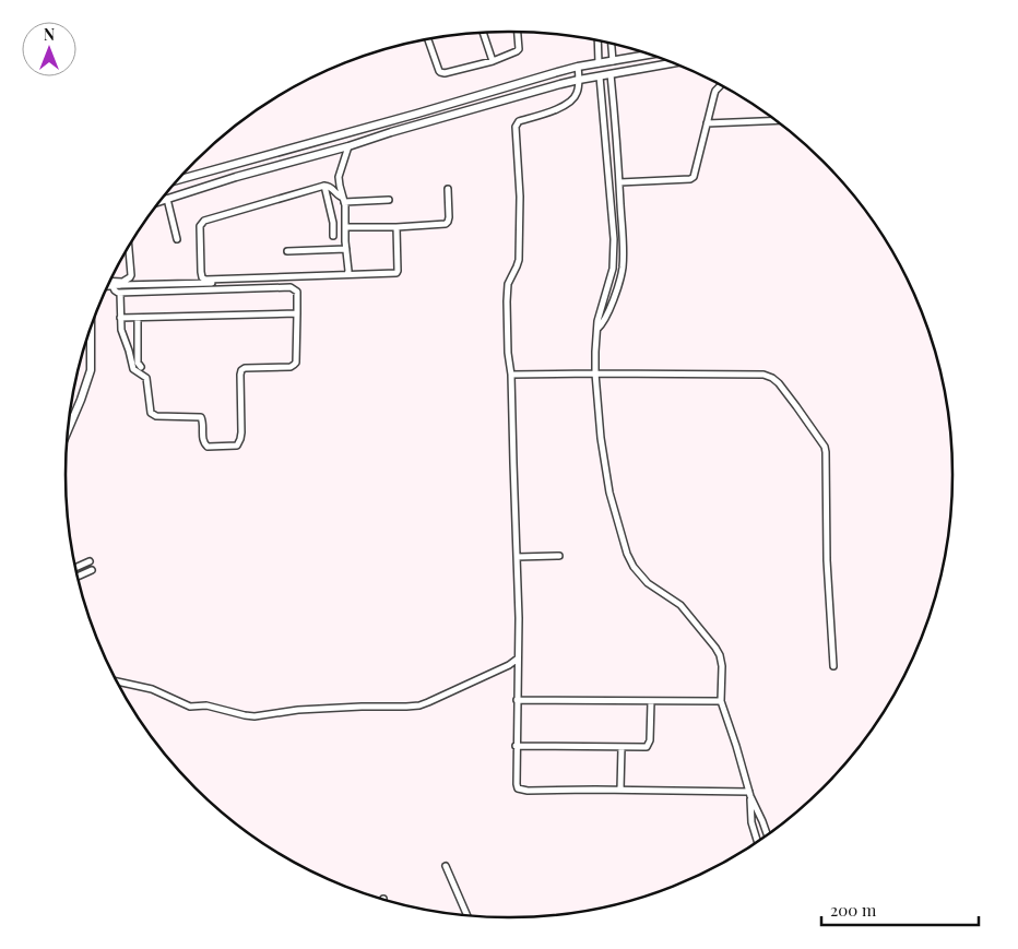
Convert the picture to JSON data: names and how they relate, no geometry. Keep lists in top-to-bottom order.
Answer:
{
  "scale_bar": "200 m",
  "north": "top"
}
